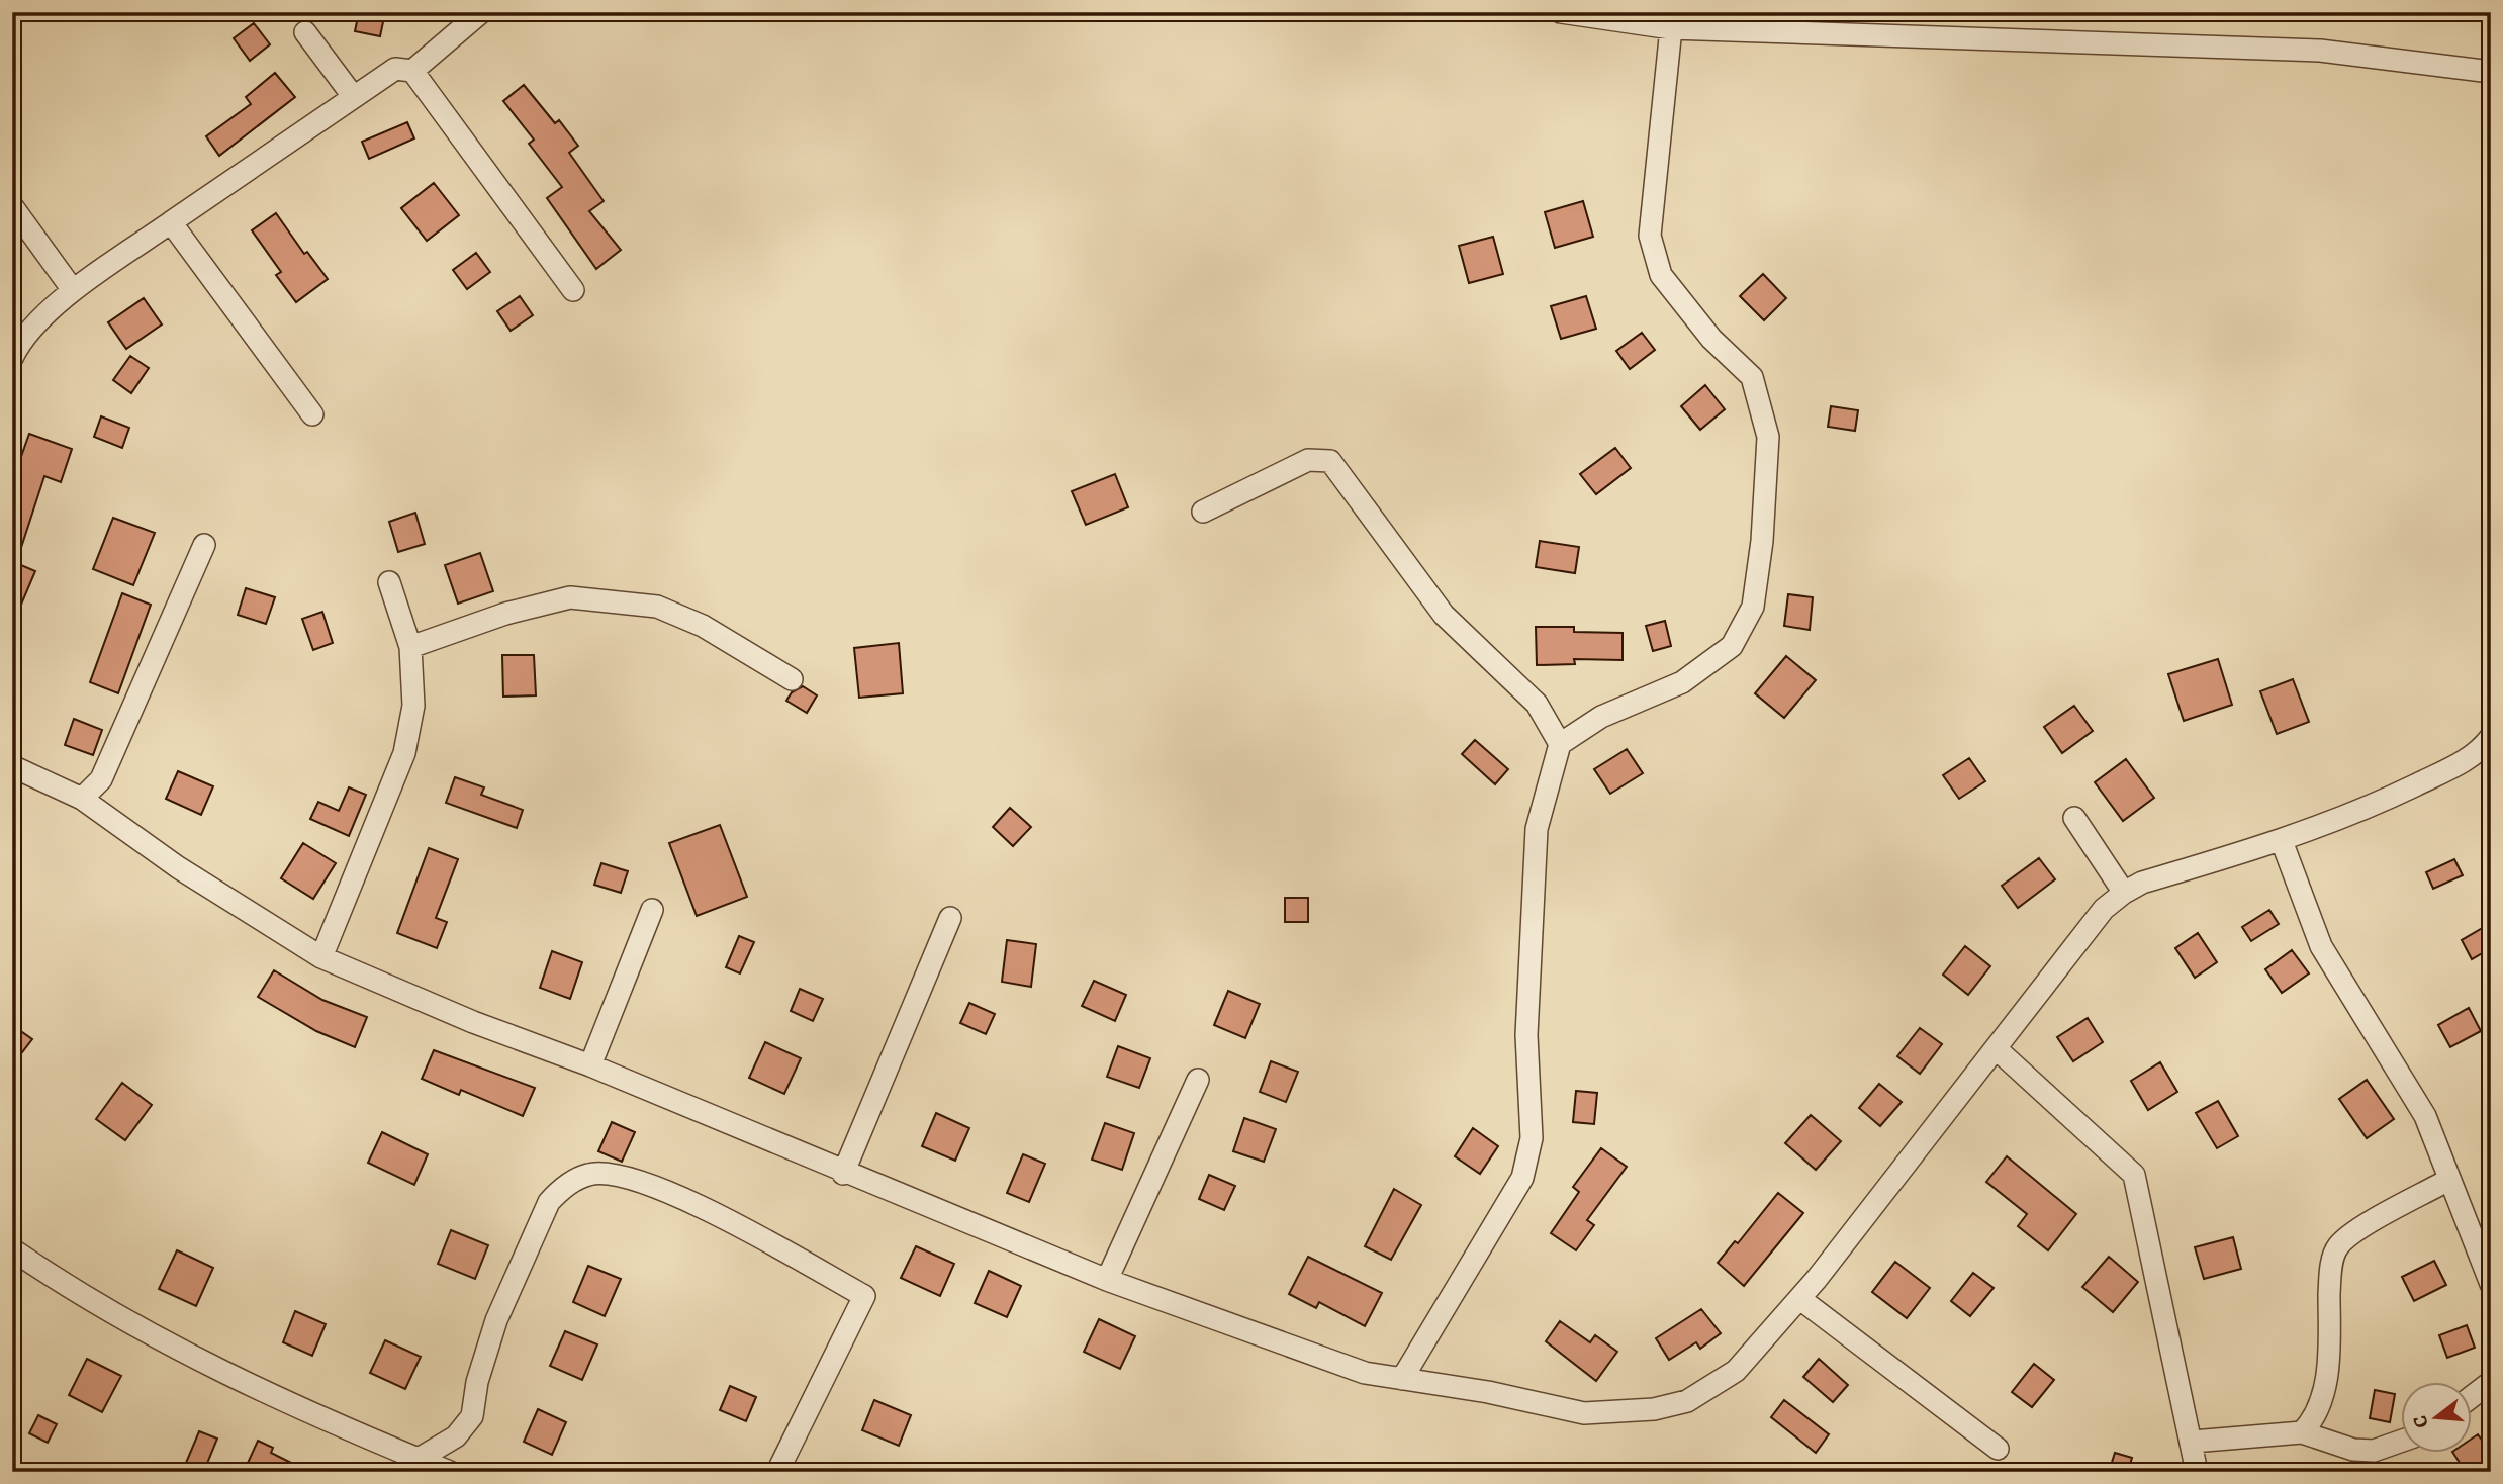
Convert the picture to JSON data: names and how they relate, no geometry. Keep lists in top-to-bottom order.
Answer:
{
  "north": "left"
}
